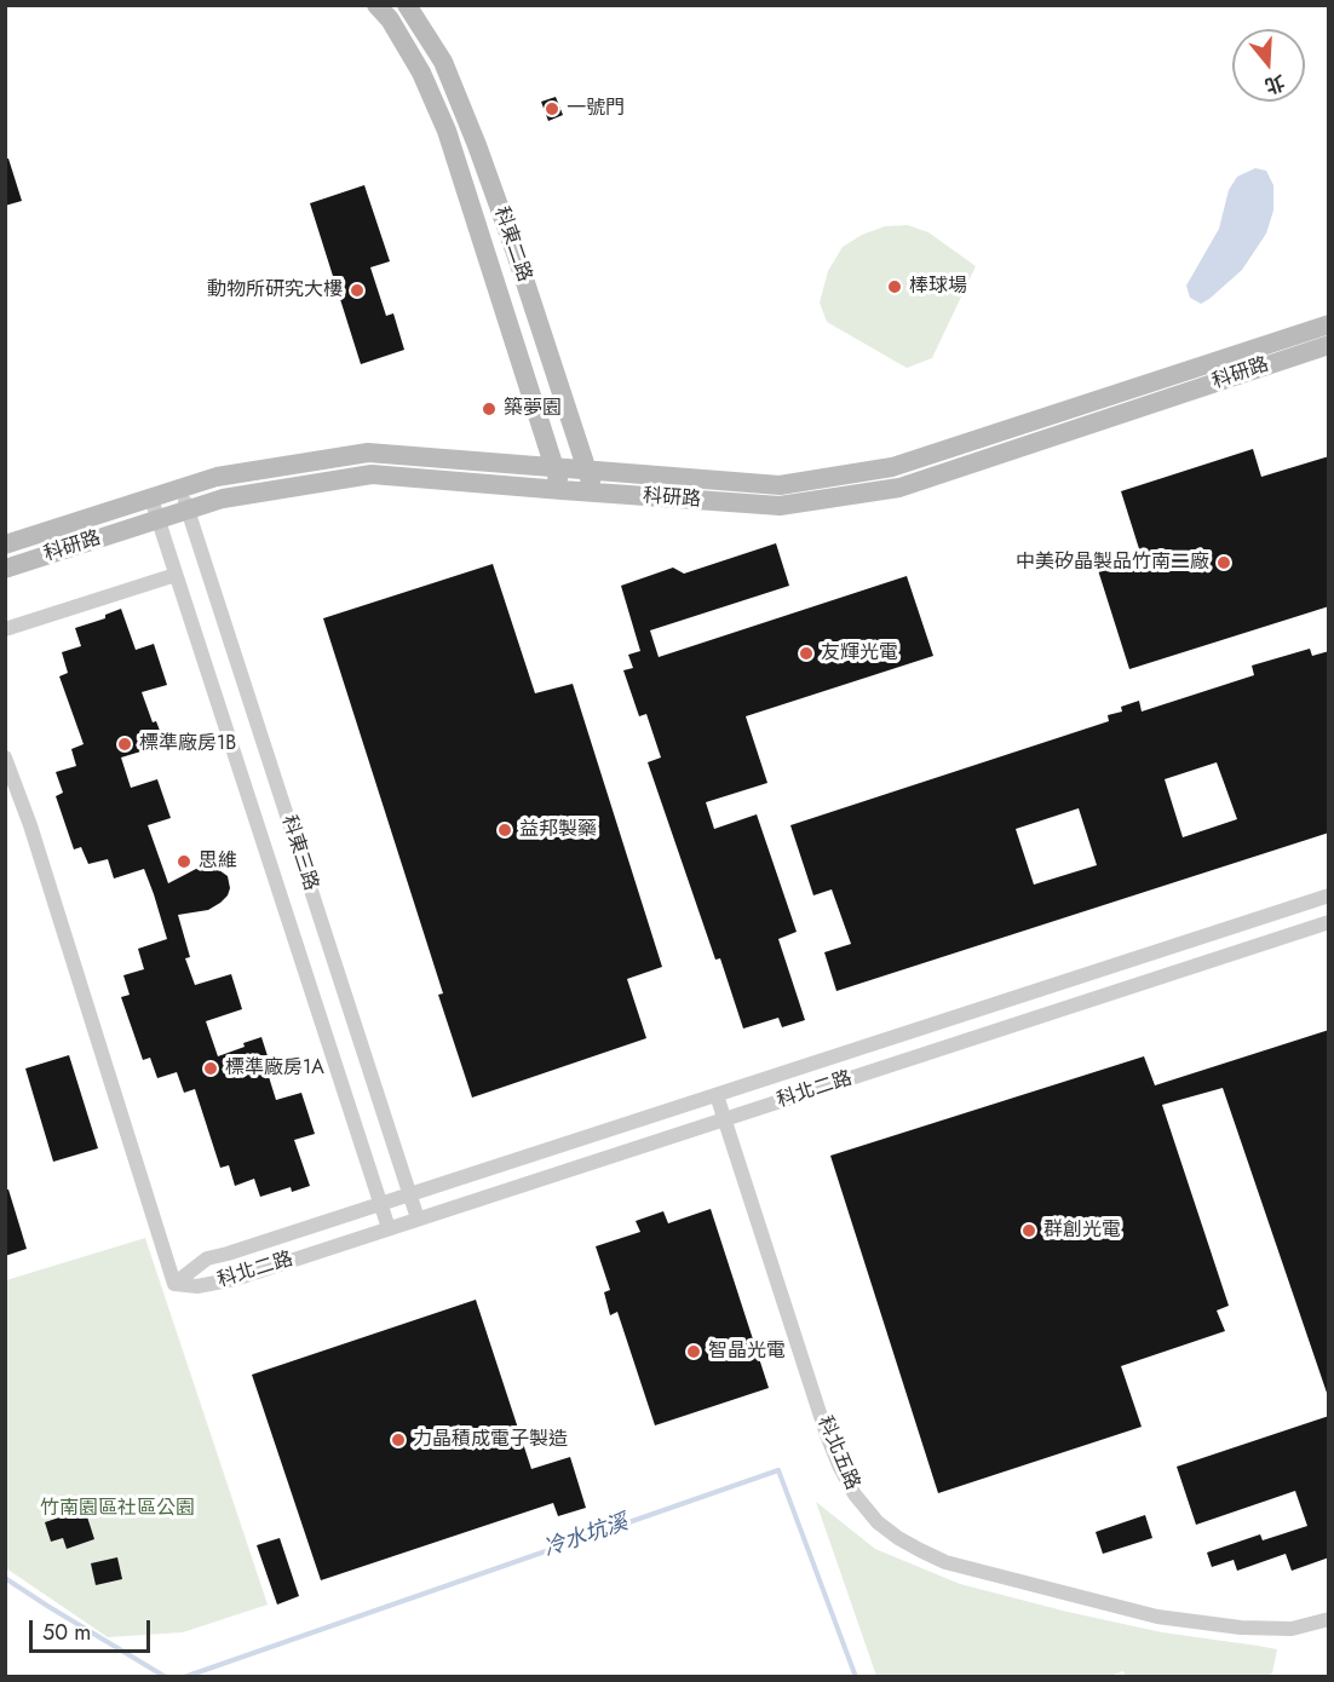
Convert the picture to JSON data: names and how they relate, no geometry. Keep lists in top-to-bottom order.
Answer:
{
  "streets": {
    "street": [
      "科東二路",
      "科研路",
      "科東三路",
      "科北二路",
      "科北五路"
    ]
  },
  "crossings": [
    ["科東二路", "科研路"],
    ["科研路", "科東三路"],
    ["科東三路", "科北二路"],
    ["科北二路", "科北五路"]
  ],
  "water": ["冷水坑溪"],
  "parks": ["竹南園區社區公園"],
  "places": [
    "一號門",
    "棒球場",
    "動物所研究大樓",
    "築夢園",
    "中美矽晶製品竹南二廠",
    "友輝光電",
    "標準廠房1B",
    "益邦製藥",
    "思維",
    "標準廠房1A",
    "群創光電",
    "智晶光電",
    "力晶積成電子製造"
  ],
  "scale_bar": "50 m",
  "north": "bottom"
}
